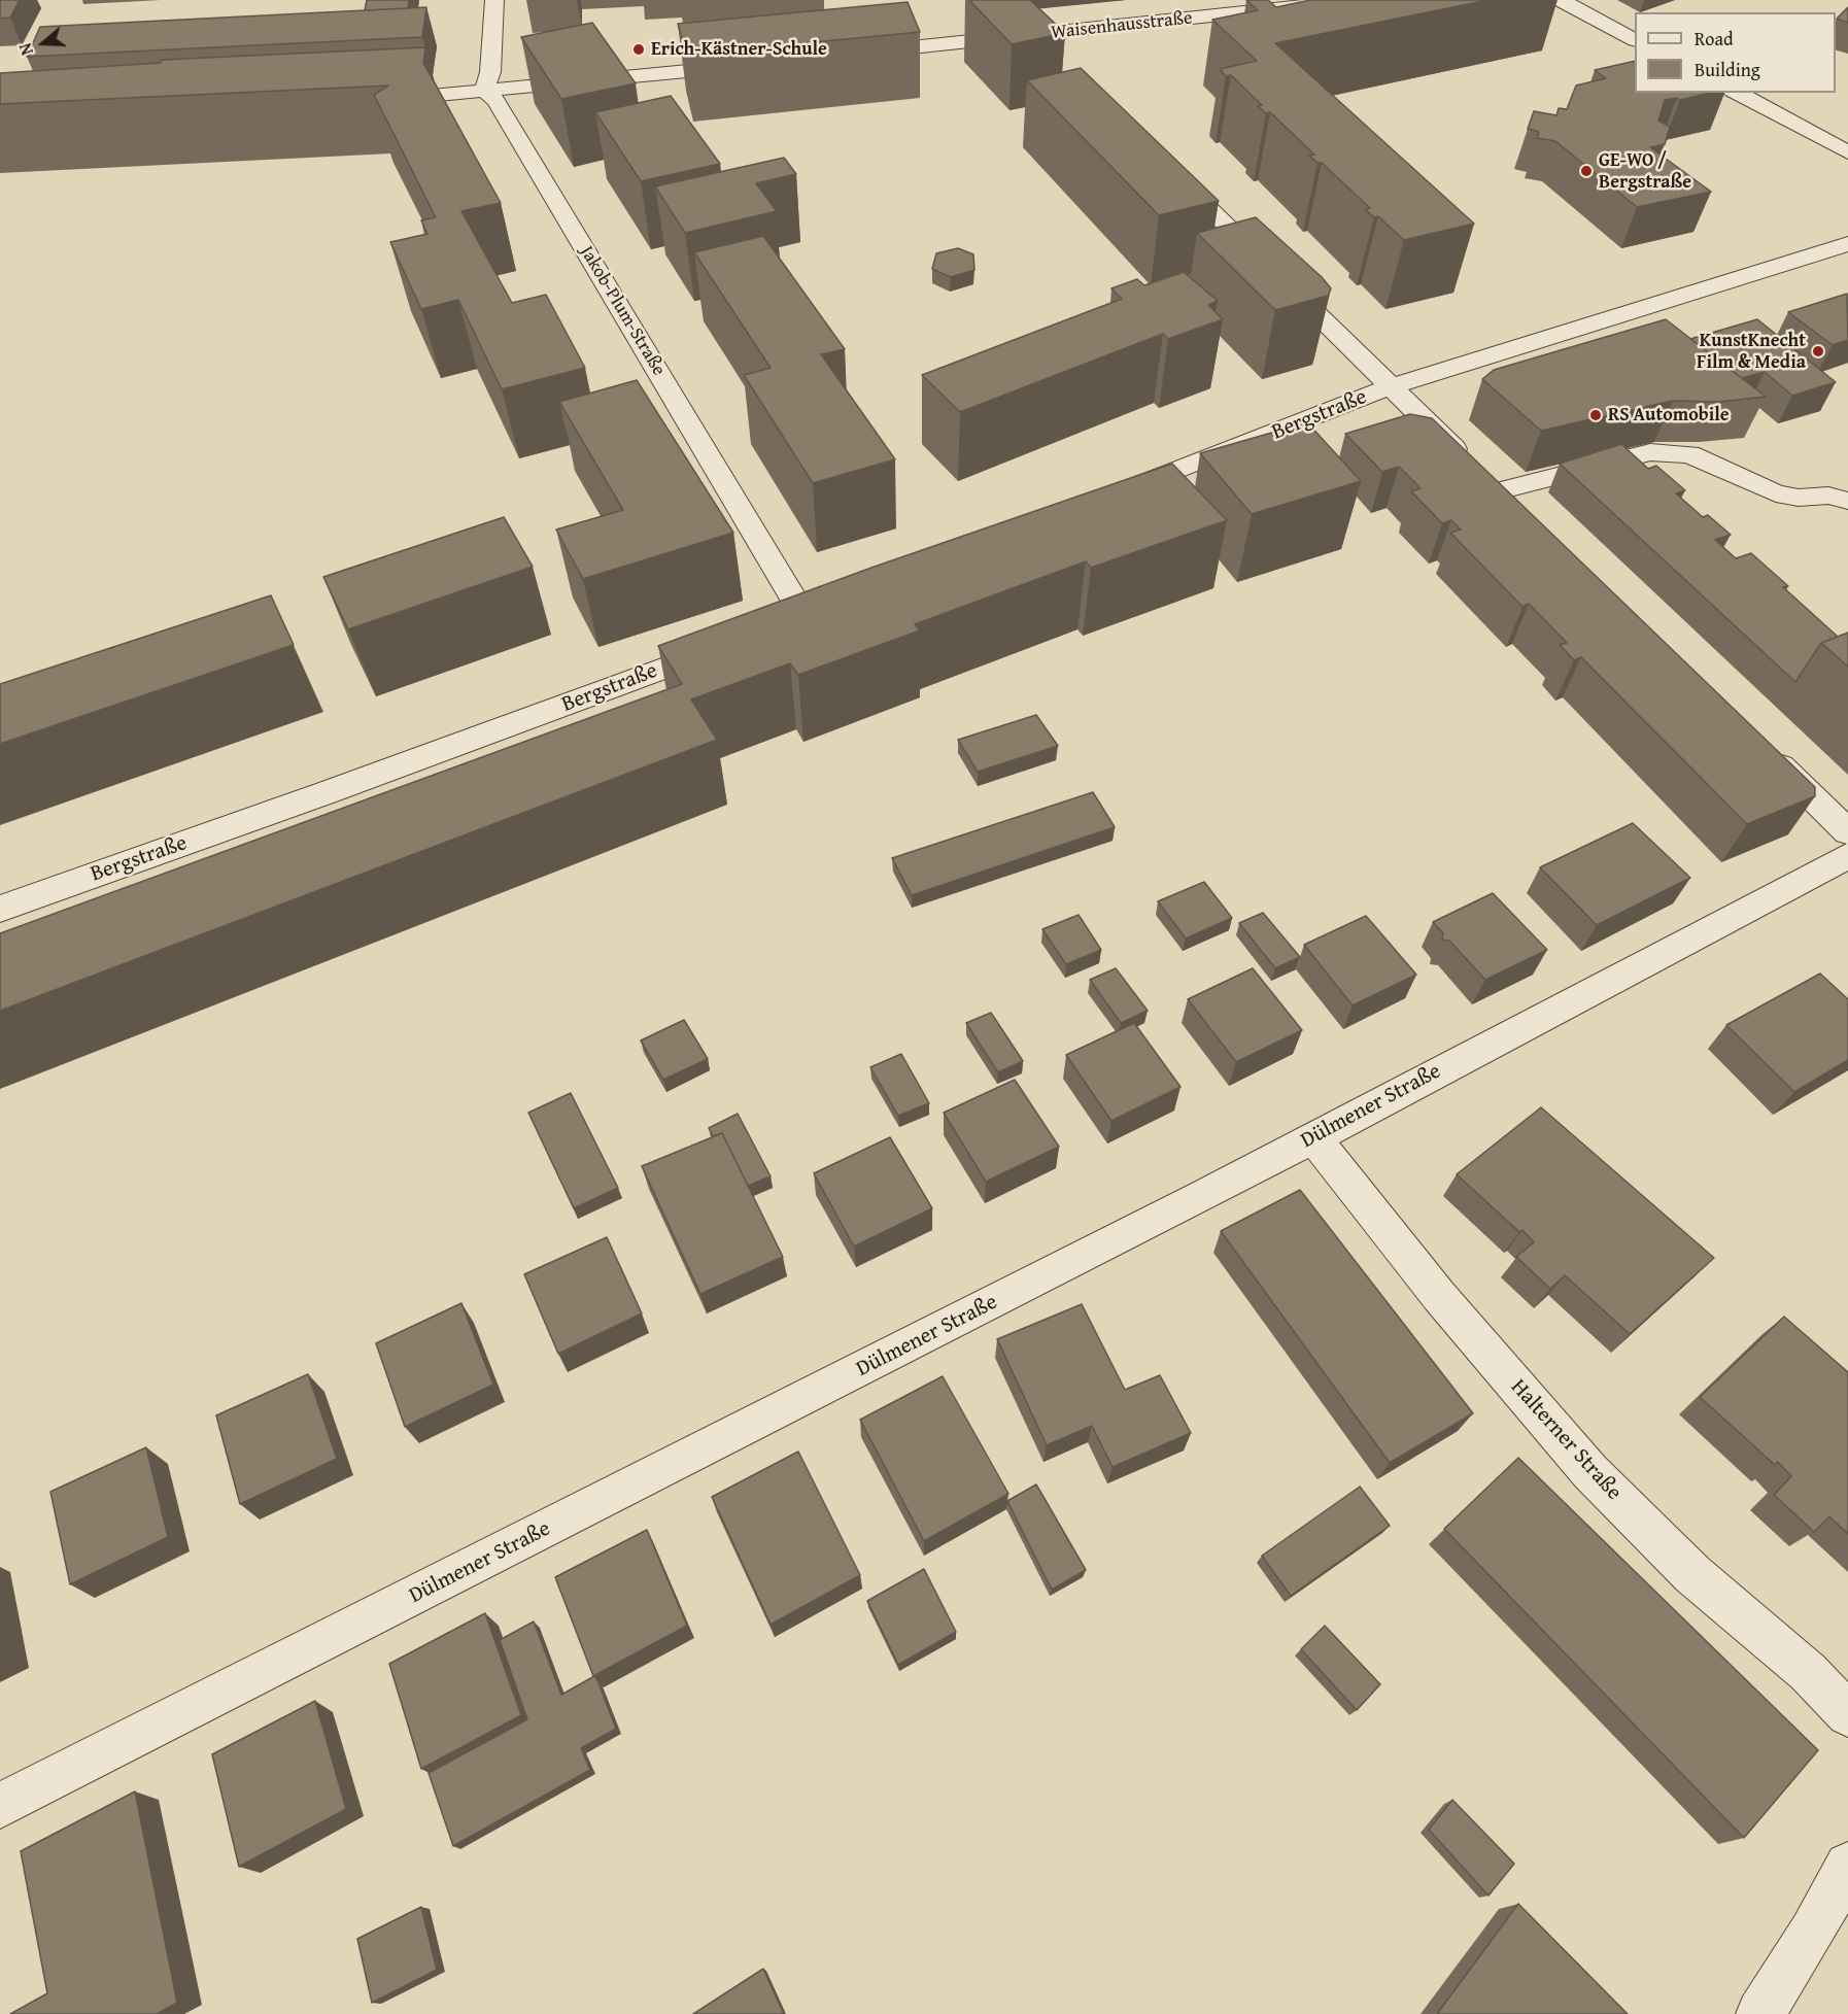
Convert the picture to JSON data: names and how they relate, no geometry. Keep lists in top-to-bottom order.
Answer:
{
  "streets": {
    "street": [
      "Waisenhausstraße",
      "Jakob-Plum-Straße",
      "Bergstraße",
      "Dülmener Straße",
      "Halterner Straße"
    ]
  },
  "crossings": [
    ["Dülmener Straße", "Halterner Straße"]
  ],
  "places": [
    "Erich-Kästner-Schule",
    "GE-WO / Bergstraße",
    "KunstKnecht Film & Media",
    "RS Automobile"
  ],
  "legend": ["Road", "Building"],
  "north": "left"
}
